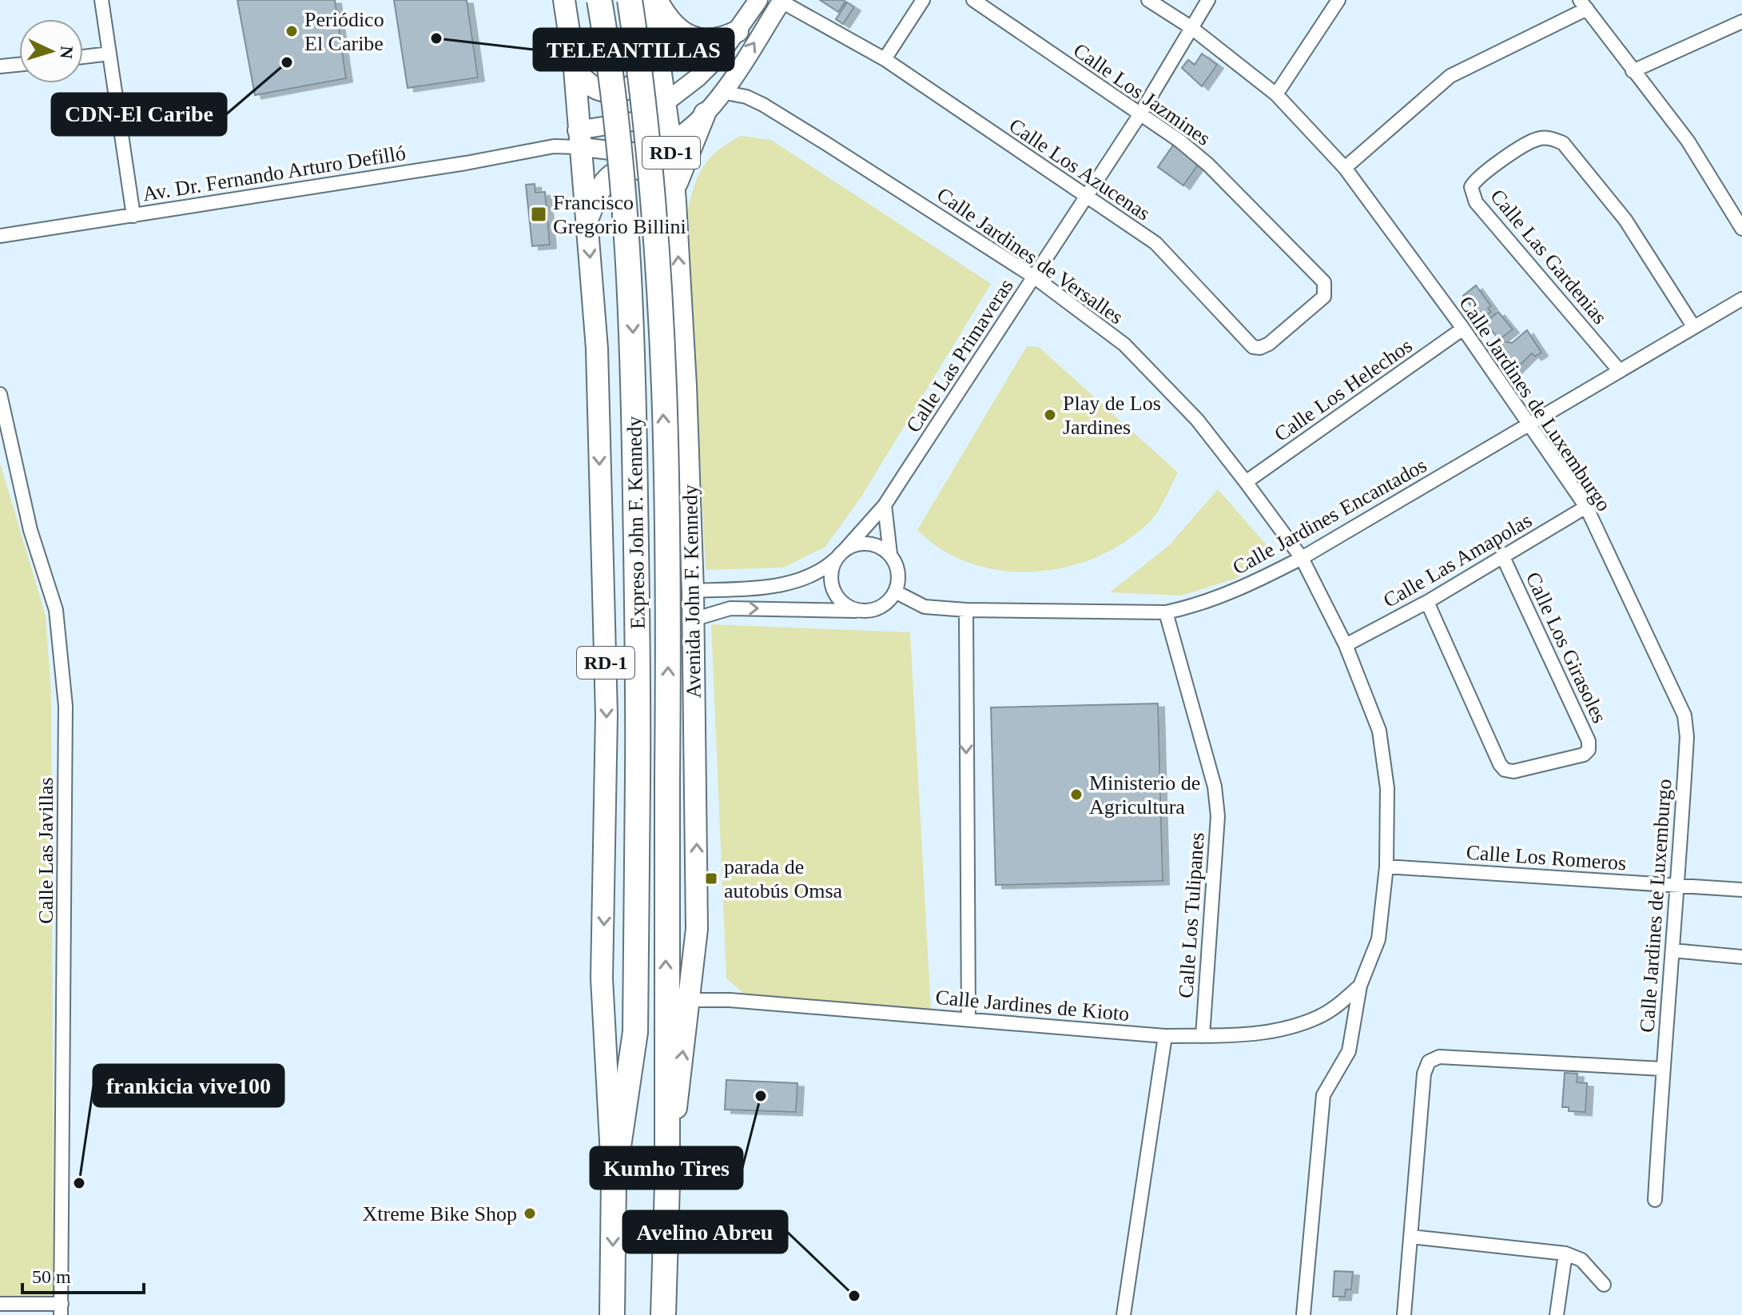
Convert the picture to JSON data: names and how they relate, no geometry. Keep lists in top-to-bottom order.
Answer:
{
  "streets": {
    "highway": ["RD-1", "Expreso John F. Kennedy"],
    "main road": ["Avenida John F. Kennedy"],
    "street": [
      "Calle Los Jazmines",
      "Calle Los Azucenas",
      "Av. Dr. Fernando Arturo Defilló",
      "Calle Jardines de Versalles",
      "Calle Las Gardenias",
      "Calle Las Primaveras",
      "Calle Los Helechos",
      "Calle Jardines de Luxemburgo",
      "Calle Jardines Encantados",
      "Calle Las Amapolas",
      "Calle Los Girasoles",
      "Calle Las Javillas",
      "Calle Los Romeros",
      "Calle Los Tulipanes",
      "Calle Jardines de Kioto"
    ]
  },
  "crossings": [
    ["Calle Los Jazmines", "Calle Los Azucenas"],
    ["Calle Los Jazmines", "Calle Las Primaveras"],
    ["RD-1", "Av. Dr. Fernando Arturo Defilló"],
    ["RD-1", "Expreso John F. Kennedy"],
    ["Calle Los Azucenas", "Calle Las Primaveras"],
    ["Calle Jardines de Versalles", "Calle Las Primaveras"],
    ["Calle Jardines de Versalles", "Calle Los Helechos"],
    ["Calle Jardines de Versalles", "Calle Jardines Encantados"],
    ["Calle Jardines de Versalles", "Calle Las Amapolas"],
    ["Calle Jardines de Versalles", "Calle Los Romeros"],
    ["Calle Jardines de Versalles", "Calle Jardines de Kioto"],
    ["Calle Las Gardenias", "Calle Jardines Encantados"],
    ["Calle Las Primaveras", "Calle Jardines de Luxemburgo"],
    ["Calle Las Primaveras", "Calle Jardines Encantados"],
    ["Calle Las Primaveras", "Avenida John F. Kennedy"],
    ["Calle Los Helechos", "Calle Jardines de Luxemburgo"],
    ["Calle Jardines de Luxemburgo", "Calle Jardines Encantados"],
    ["Calle Jardines de Luxemburgo", "Calle Las Amapolas"],
    ["Calle Jardines de Luxemburgo", "Calle Los Romeros"],
    ["Calle Jardines Encantados", "Calle Los Tulipanes"],
    ["Expreso John F. Kennedy", "Avenida John F. Kennedy"],
    ["Calle Las Amapolas", "Calle Los Girasoles"],
    ["Avenida John F. Kennedy", "Calle Jardines de Kioto"],
    ["Calle Los Tulipanes", "Calle Jardines de Kioto"]
  ],
  "places": {
    "other": [
      "Periódico El Caribe",
      "TELEANTILLAS",
      "CDN-El Caribe",
      "Play de Los Jardines",
      "Ministerio de Agricultura",
      "Kumho Tires",
      "frankicia vive100",
      "Xtreme Bike Shop",
      "Avelino Abreu"
    ],
    "transit": ["Francisco Gregorio Billini", "parada de autobús Omsa"]
  },
  "scale_bar": "50 m",
  "north": "right"
}
